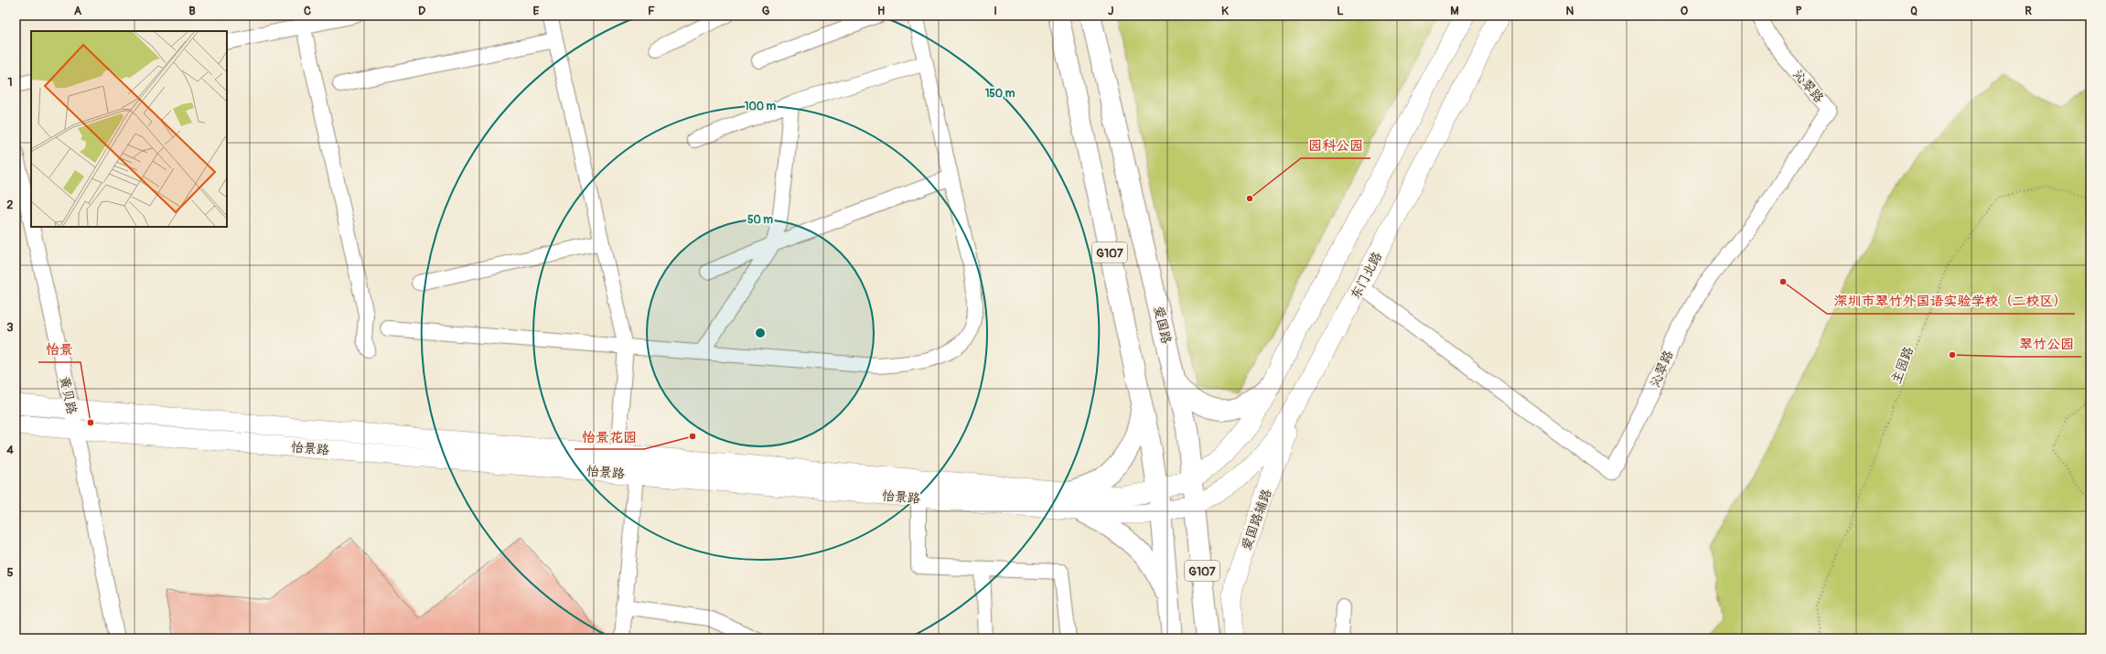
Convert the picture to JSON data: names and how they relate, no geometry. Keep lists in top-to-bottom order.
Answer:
{
  "streets": {
    "highway": ["G107", "爱国路"],
    "main road": ["东门北路", "怡景路", "爱国路辅路"],
    "street": ["沁翠路", "黄贝路"],
    "path": ["主园路"]
  },
  "crossings": [
    ["沁翠路", "东门北路"],
    ["G107", "怡景路"],
    ["东门北路", "爱国路"],
    ["东门北路", "怡景路"],
    ["东门北路", "爱国路辅路"],
    ["爱国路", "怡景路"],
    ["黄贝路", "怡景路"]
  ],
  "places": [
    "园科公园",
    "深圳市翠竹外国语实验学校（二校区）",
    "翠竹公园",
    "怡景",
    "怡景花园"
  ],
  "grid": {
    "columns": [
      "A",
      "B",
      "C",
      "D",
      "E",
      "F",
      "G",
      "H",
      "I",
      "J",
      "K",
      "L",
      "M",
      "N",
      "O",
      "P",
      "Q",
      "R"
    ],
    "rows": [
      "1",
      "2",
      "3",
      "4",
      "5"
    ]
  },
  "rings": ["150 m", "100 m", "50 m"]
}
